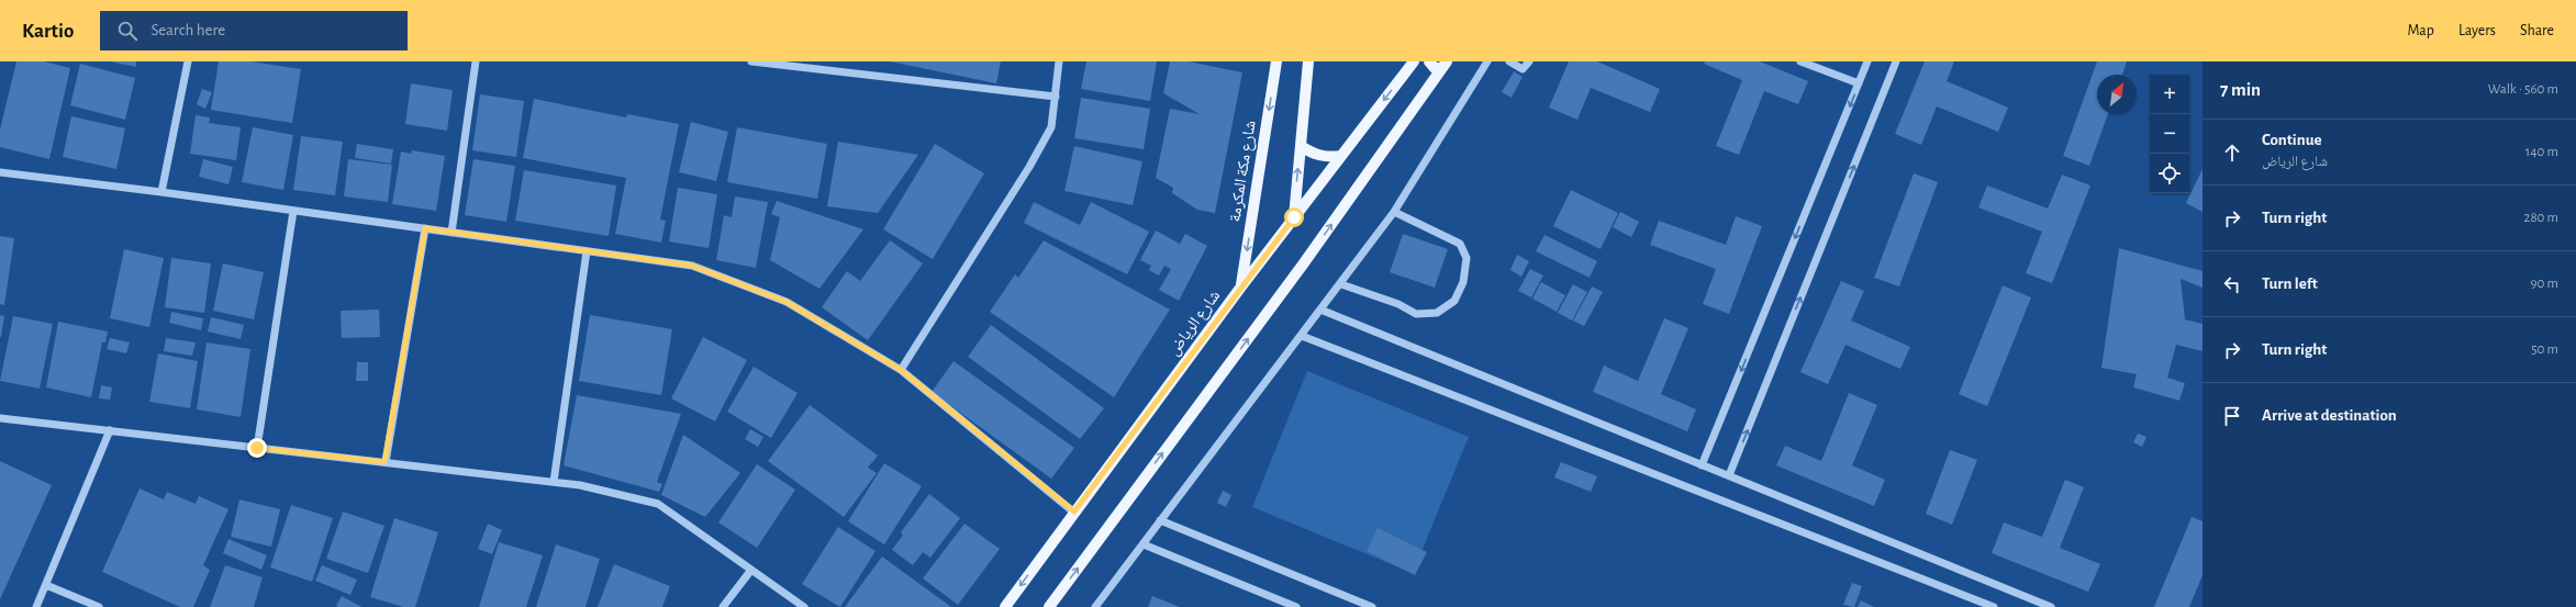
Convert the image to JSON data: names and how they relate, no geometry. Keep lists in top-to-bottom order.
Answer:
{
  "streets": {
    "main road": ["شارع مكة المكرمة", "شارع الرياض"]
  },
  "crossings": [
    ["شارع مكة المكرمة", "شارع الرياض"]
  ],
  "north": "top right",
  "page": {
    "header": "Kartio",
    "search": "Search here",
    "nav": ["Map", "Layers", "Share"],
    "heading": ["7 min", "Walk · 560 m"],
    "map_buttons": ["+", "−"],
    "list": [
      ["Continue", "شارع الرياض", "140 m"],
      ["Turn right", "280 m"],
      ["Turn left", "90 m"],
      ["Turn right", "50 m"],
      "Arrive at destination"
    ]
  }
}
